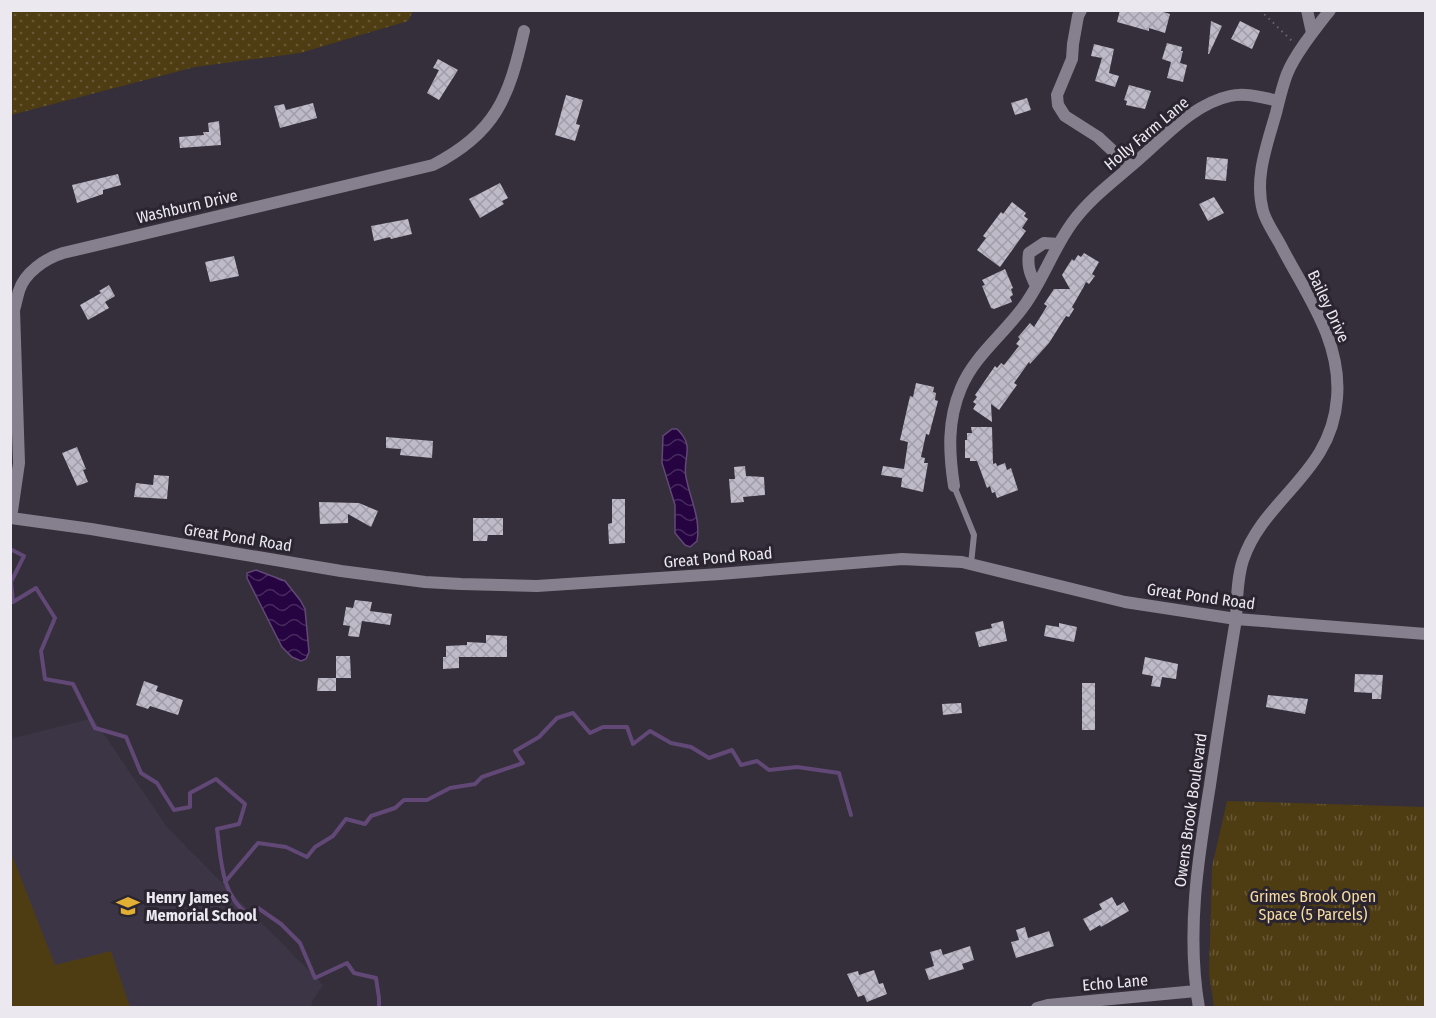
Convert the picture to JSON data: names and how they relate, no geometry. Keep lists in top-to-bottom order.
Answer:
{
  "streets": {
    "street": [
      "Holly Farm Lane",
      "Washburn Drive",
      "Bailey Drive",
      "Great Pond Road",
      "Owens Brook Boulevard",
      "Echo Lane"
    ]
  },
  "crossings": [
    ["Holly Farm Lane", "Bailey Drive"],
    ["Washburn Drive", "Great Pond Road"],
    ["Bailey Drive", "Great Pond Road"],
    ["Bailey Drive", "Owens Brook Boulevard"],
    ["Great Pond Road", "Owens Brook Boulevard"],
    ["Owens Brook Boulevard", "Echo Lane"]
  ],
  "parks": ["Grimes Brook Open Space (5 Parcels)"],
  "places": {
    "school or university": ["Henry James Memorial School"]
  }
}
